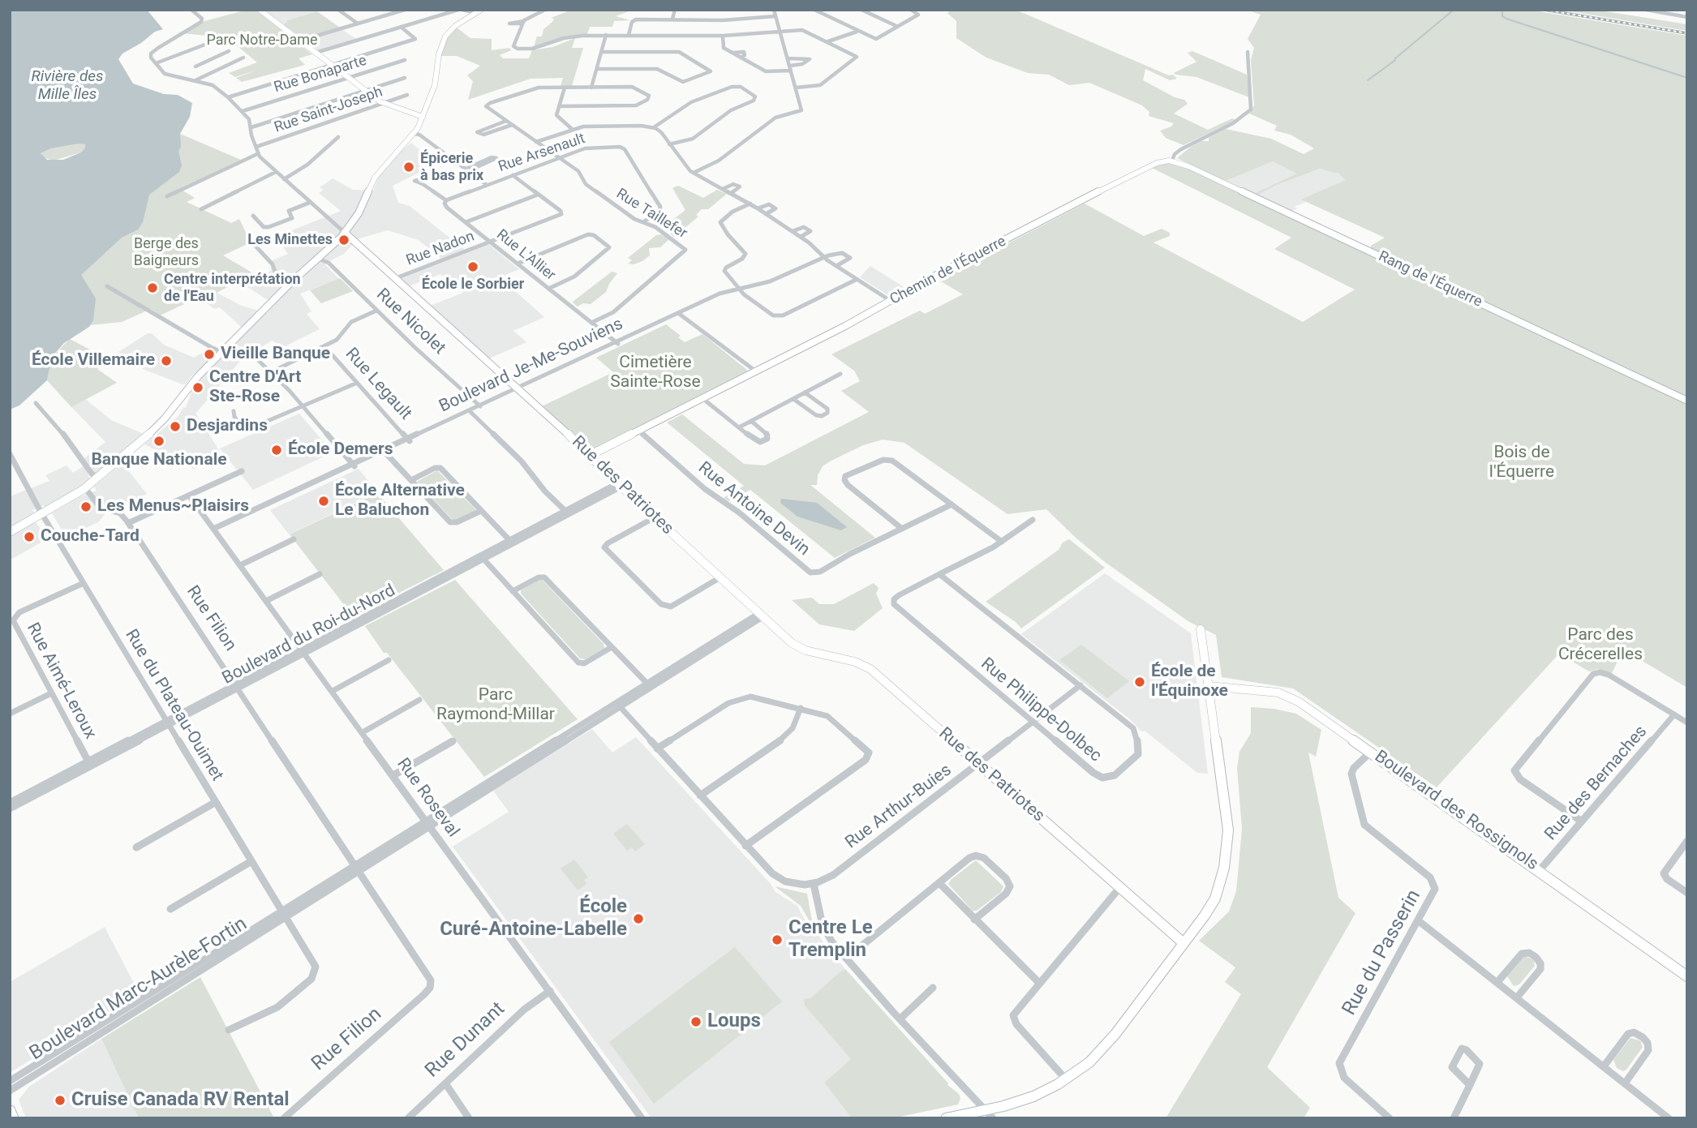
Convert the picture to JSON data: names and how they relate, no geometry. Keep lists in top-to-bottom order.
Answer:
{
  "streets": {
    "street": [
      "Rue Bonaparte",
      "Rue Saint-Joseph",
      "Rue Arsenault",
      "Rue Taillefer",
      "Rue Nadon",
      "Rue L'Allier",
      "Chemin de l'Équerre",
      "Rang de l'Équerre",
      "Rue Nicolet",
      "Boulevard Je-Me-Souviens",
      "Rue Legault",
      "Rue des Patriotes",
      "Rue Antoine Devin",
      "Rue Filion",
      "Boulevard du Roi-du-Nord",
      "Rue Aimé-Leroux",
      "Rue du Plateau-Ouimet",
      "Rue Philippe-Dolbec",
      "Rue des Bernaches",
      "Rue Roseval",
      "Rue Arthur-Buies",
      "Boulevard des Rossignols",
      "Rue du Passerin",
      "Boulevard Marc-Aurèle-Fortin",
      "Rue Dunant"
    ]
  },
  "crossings": [
    ["Rue Arsenault", "Rue Taillefer"],
    ["Rue Arsenault", "Rue Nadon"],
    ["Rue Arsenault", "Rue L'Allier"],
    ["Rue Taillefer", "Rue L'Allier"],
    ["Rue Nadon", "Rue L'Allier"],
    ["Rue Nadon", "Rue des Patriotes"],
    ["Rue L'Allier", "Boulevard Je-Me-Souviens"],
    ["Chemin de l'Équerre", "Rang de l'Équerre"],
    ["Chemin de l'Équerre", "Rue des Patriotes"],
    ["Chemin de l'Équerre", "Rue Antoine Devin"],
    ["Rue Nicolet", "Boulevard Je-Me-Souviens"],
    ["Boulevard Je-Me-Souviens", "Rue Legault"],
    ["Boulevard Je-Me-Souviens", "Rue des Patriotes"],
    ["Boulevard Je-Me-Souviens", "Rue Roseval"],
    ["Rue des Patriotes", "Boulevard du Roi-du-Nord"],
    ["Rue des Patriotes", "Rue Arthur-Buies"],
    ["Rue des Patriotes", "Boulevard Marc-Aurèle-Fortin"],
    ["Rue Filion", "Boulevard du Roi-du-Nord"],
    ["Rue Filion", "Boulevard Marc-Aurèle-Fortin"],
    ["Boulevard du Roi-du-Nord", "Rue Aimé-Leroux"],
    ["Boulevard du Roi-du-Nord", "Rue du Plateau-Ouimet"],
    ["Boulevard du Roi-du-Nord", "Rue Roseval"],
    ["Rue Aimé-Leroux", "Rue du Plateau-Ouimet"],
    ["Rue du Plateau-Ouimet", "Boulevard Marc-Aurèle-Fortin"],
    ["Rue Philippe-Dolbec", "Rue Arthur-Buies"],
    ["Rue des Bernaches", "Boulevard des Rossignols"],
    ["Rue Roseval", "Boulevard Marc-Aurèle-Fortin"],
    ["Rue Roseval", "Rue Dunant"],
    ["Boulevard des Rossignols", "Rue du Passerin"]
  ],
  "water": ["Rivière des Mille Îles"],
  "parks": [
    "Parc Notre-Dame",
    "Berge des Baigneurs",
    "Cimetière Sainte-Rose",
    "Bois de l'Équerre",
    "Parc des Crécerelles",
    "Parc Raymond-Millar"
  ],
  "places": [
    "Épicerie à bas prix",
    "Les Minettes",
    "École le Sorbier",
    "Centre interprétation de l'Eau",
    "Vieille Banque",
    "École Villemaire",
    "Centre D'Art Ste-Rose",
    "Desjardins",
    "Banque Nationale",
    "École Demers",
    "École Alternative Le Baluchon",
    "Les Menus~Plaisirs",
    "Couche-Tard",
    "École de l'Équinoxe",
    "École Curé-Antoine-Labelle",
    "Centre Le Tremplin",
    "Loups",
    "Cruise Canada RV Rental"
  ]
}
